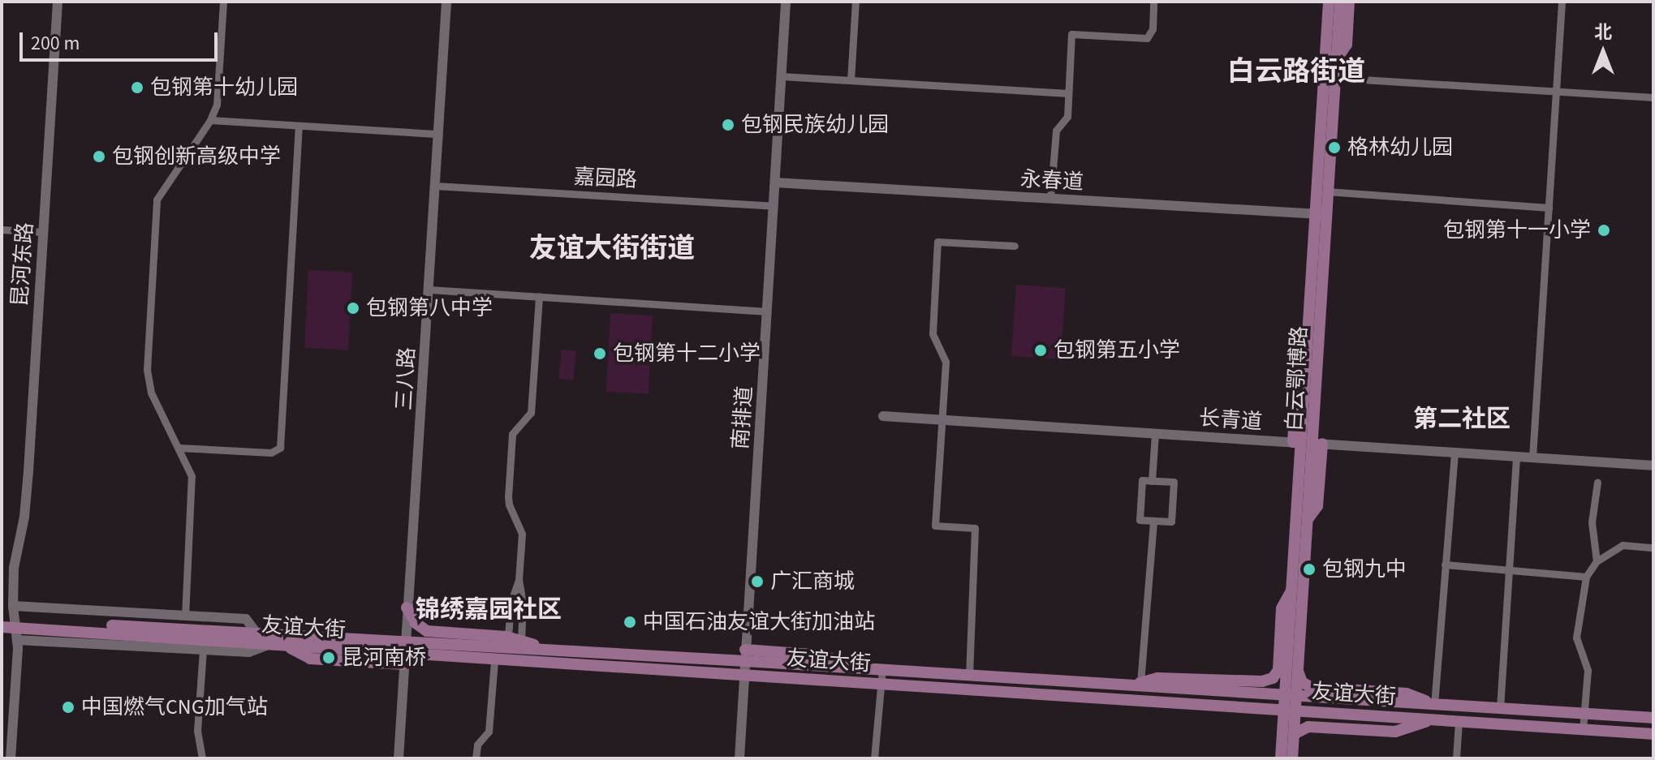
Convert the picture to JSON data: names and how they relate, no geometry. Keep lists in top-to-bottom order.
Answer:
{
  "streets": {
    "main road": ["白云鄂博路", "友谊大街"],
    "street": [
      "嘉园路",
      "永春道",
      "昆河东路",
      "三八路",
      "南排道",
      "长青道"
    ]
  },
  "crossings": [
    ["嘉园路", "三八路"],
    ["嘉园路", "南排道"],
    ["永春道", "白云鄂博路"],
    ["永春道", "南排道"],
    ["三八路", "友谊大街"],
    ["白云鄂博路", "长青道"],
    ["白云鄂博路", "友谊大街"],
    ["南排道", "友谊大街"]
  ],
  "districts": [
    "白云路街道",
    "友谊大街街道",
    "第二社区",
    "锦绣嘉园社区"
  ],
  "places": [
    "包钢第十幼儿园",
    "包钢民族幼儿园",
    "格林幼儿园",
    "包钢创新高级中学",
    "包钢第十一小学",
    "包钢第八中学",
    "包钢第五小学",
    "包钢第十二小学",
    "包钢九中",
    "广汇商城",
    "中国石油友谊大街加油站",
    "昆河南桥",
    "中国燃气CNG加气站"
  ],
  "scale_bar": "200 m",
  "north": "top"
}
